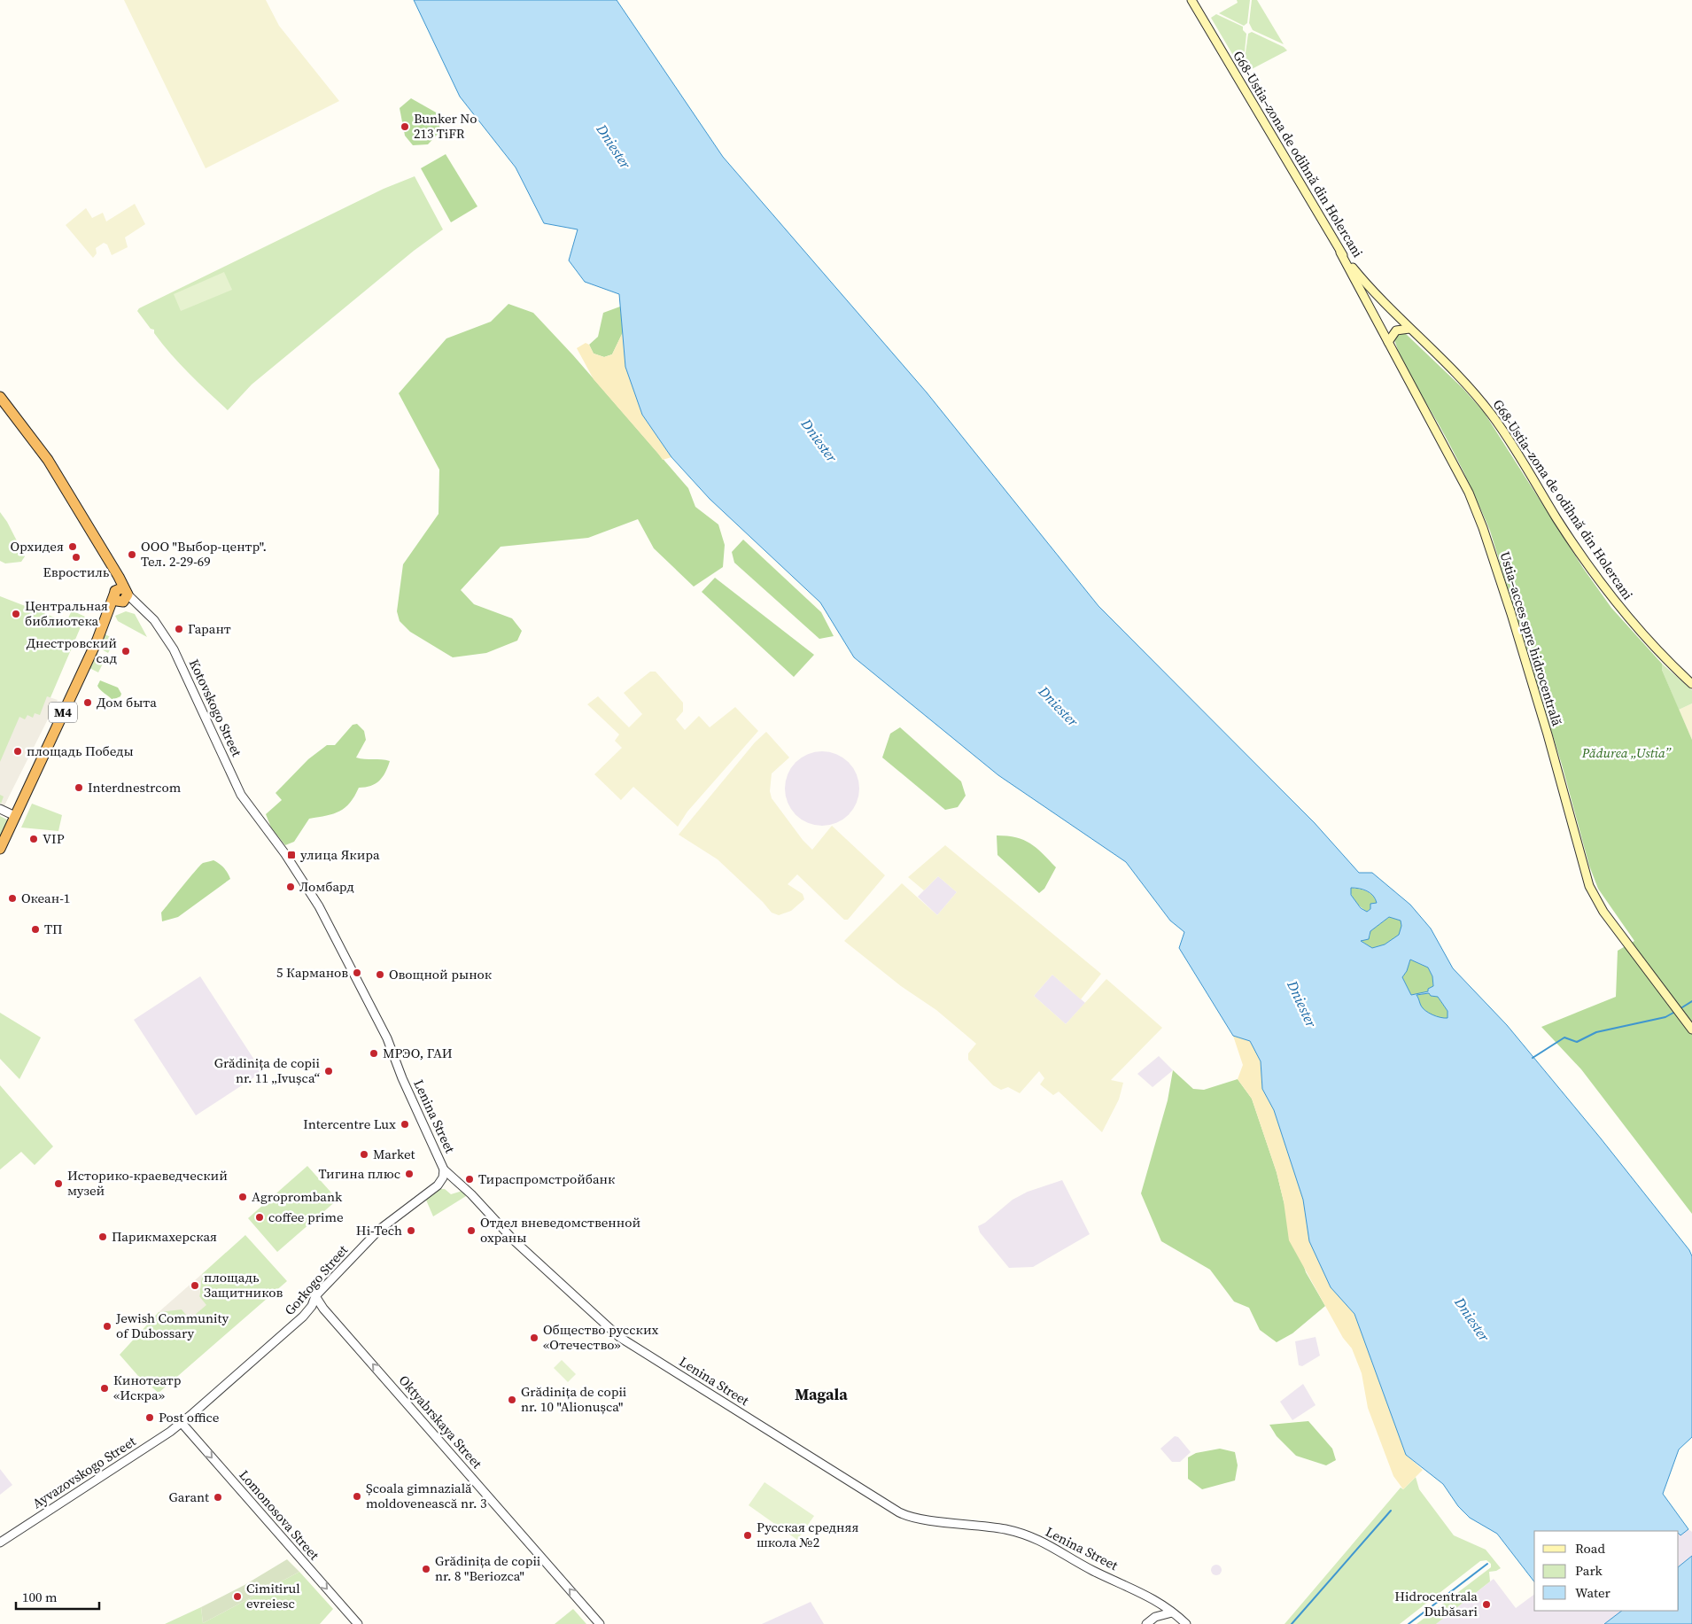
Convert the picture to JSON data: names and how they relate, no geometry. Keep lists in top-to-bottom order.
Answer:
{
  "streets": {
    "highway": ["M4"],
    "main road": ["G68-Ustia–zona de odihnă din Holercani", "Ustia–acces spre hidrocentrală"],
    "street": [
      "Kotovskogo Street",
      "Lenina Street",
      "Gorkogo Street",
      "Oktyabrskaya Street",
      "Ayvazovskogo Street",
      "Lomonosova Street"
    ]
  },
  "crossings": [
    ["G68-Ustia–zona de odihnă din Holercani", "Ustia–acces spre hidrocentrală"],
    ["Kotovskogo Street", "M4"],
    ["Kotovskogo Street", "Lenina Street"],
    ["Lenina Street", "Gorkogo Street"],
    ["Gorkogo Street", "Oktyabrskaya Street"],
    ["Gorkogo Street", "Ayvazovskogo Street"],
    ["Gorkogo Street", "Lomonosova Street"],
    ["Ayvazovskogo Street", "Lomonosova Street"]
  ],
  "one_way": ["Oktyabrskaya Street", "Lomonosova Street"],
  "districts": ["Magala"],
  "water": ["Dniester"],
  "parks": ["Pădurea „Ustia”"],
  "places": {
    "other": [
      "Bunker No 213 TiFR",
      "Орхидея",
      "ООО \"Выбор-центр\". Тел. 2-29-69",
      "Евростиль",
      "Центральная библиотека",
      "Гарант",
      "Днестровский сад",
      "Дом быта",
      "площадь Победы",
      "Interdnestrcom",
      "VIP",
      "Ломбард",
      "Океан-1",
      "ТП",
      "5 Карманов",
      "Овощной рынок",
      "МРЭО, ГАИ",
      "Grădinița de copii nr. 11 „Ivușca“",
      "Intercentre Lux",
      "Market",
      "Тигина плюс",
      "Тираспромстройбанк",
      "Историко-краеведческий музей",
      "Agroprombank",
      "coffee prime",
      "Hi-Tech",
      "Отдел вневедомственной охраны",
      "Парикмахерская",
      "площадь Защитников",
      "Jewish Community of Dubossary",
      "Общество русских «Отечество»",
      "Кинотеатр «Искра»",
      "Grădinița de copii nr. 10 \"Alionușca\"",
      "Post office",
      "Școala gimnazială moldovenească nr. 3",
      "Garant",
      "Русская средняя школа №2",
      "Grădinița de copii nr. 8 \"Beriozca\"",
      "Cimitirul evreiesc",
      "Hidrocentrala Dubăsari"
    ],
    "transit": ["улица Якира"]
  },
  "legend": ["Road", "Park", "Water"],
  "scale_bar": "100 m"
}
